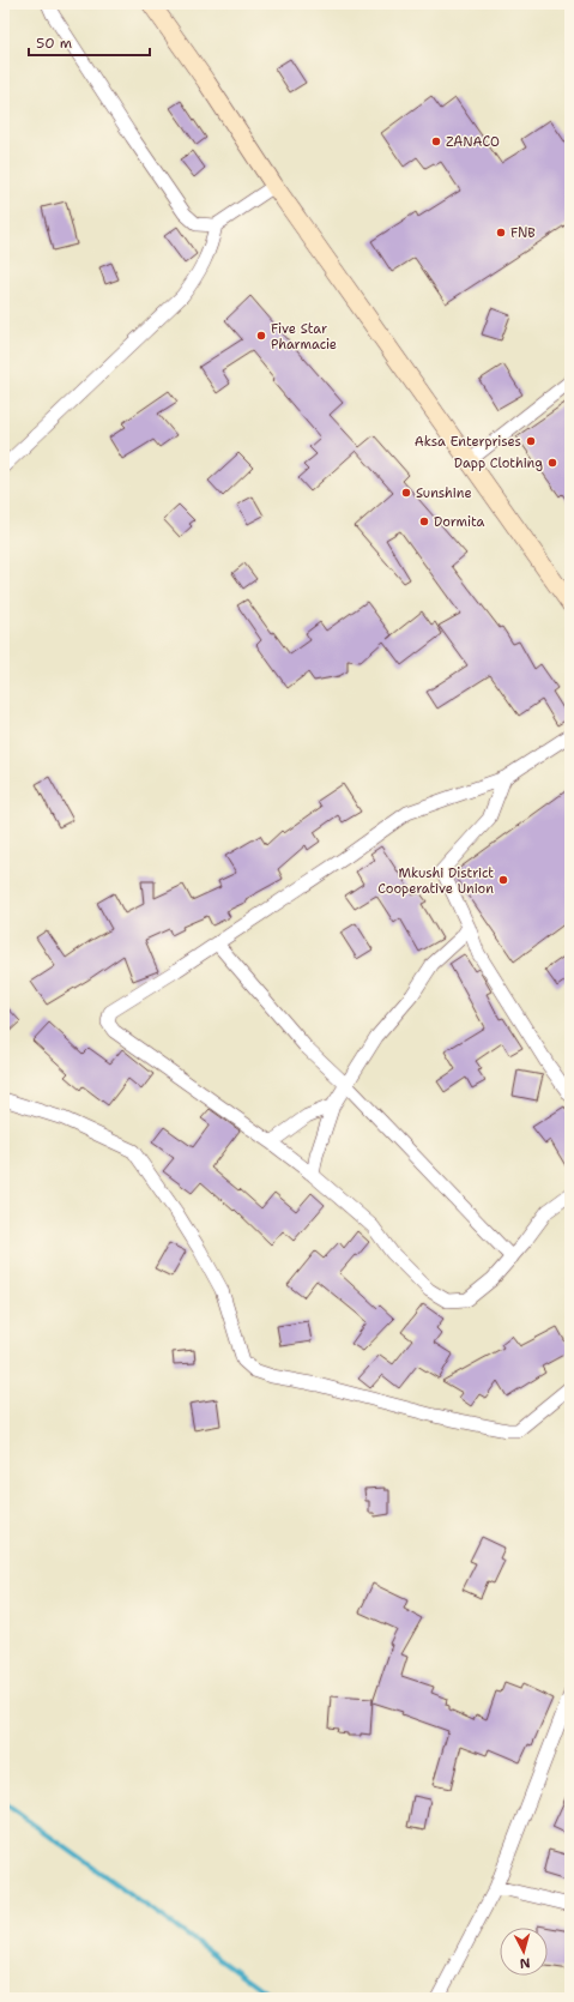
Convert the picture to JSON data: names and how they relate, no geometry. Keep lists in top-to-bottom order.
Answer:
{
  "places": [
    "ZANACO",
    "FNB",
    "Five Star Pharmacie",
    "Aksa Enterprises",
    "Dapp Clothing",
    "Sunshine",
    "Dormita",
    "Mkushi District Cooperative Union"
  ],
  "scale_bar": "50 m",
  "north": "bottom"
}
